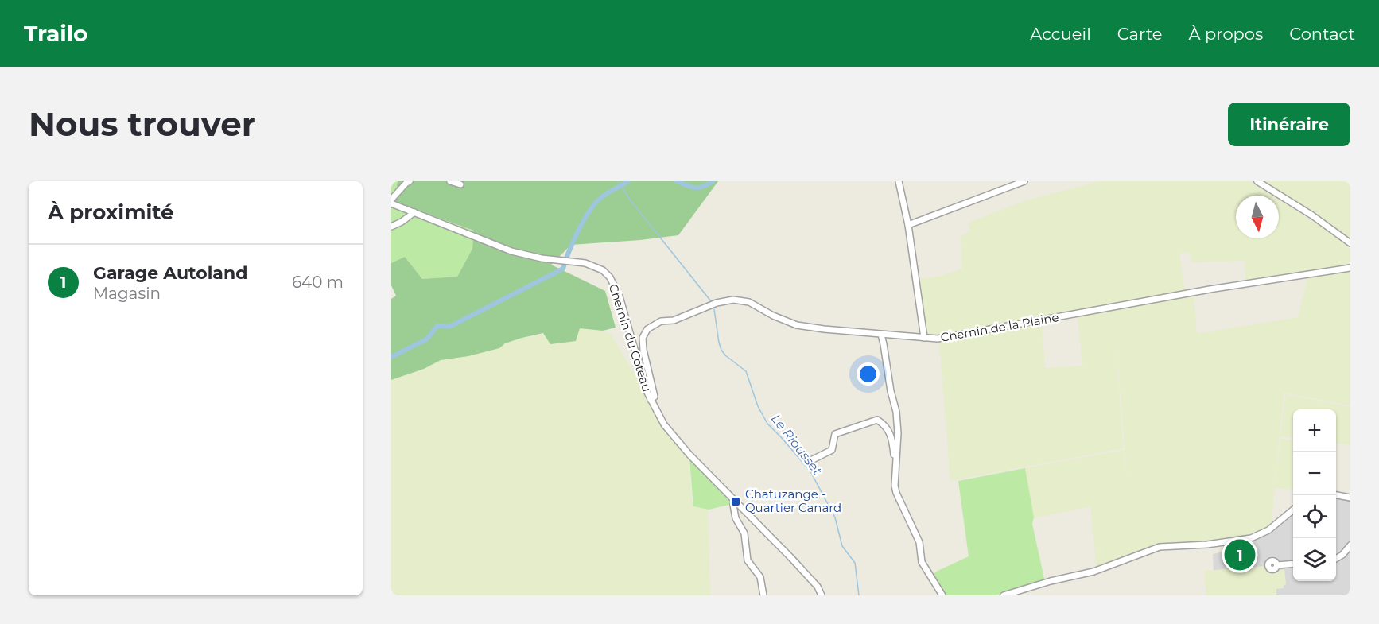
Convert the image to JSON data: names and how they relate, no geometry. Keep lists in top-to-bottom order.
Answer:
{
  "streets": {
    "street": ["Chemin de la Plaine", "Chemin du Coteau"]
  },
  "crossings": [
    ["Chemin de la Plaine", "Chemin du Coteau"]
  ],
  "water": ["Le Riousset"],
  "places": {
    "transit": ["Chatuzange - Quartier Canard"]
  },
  "north": "bottom",
  "page": {
    "header": "Trailo",
    "nav": [
      "Accueil",
      "Carte",
      "À propos",
      "Contact"
    ],
    "buttons": "Itinéraire",
    "title": "Nous trouver",
    "heading": "À proximité",
    "list": [
      {
        "mark": "1",
        "name": "Garage Autoland",
        "note": "Magasin",
        "value": "640 m"
      }
    ],
    "map_buttons": ["+", "−"],
    "pins": "1"
  }
}
